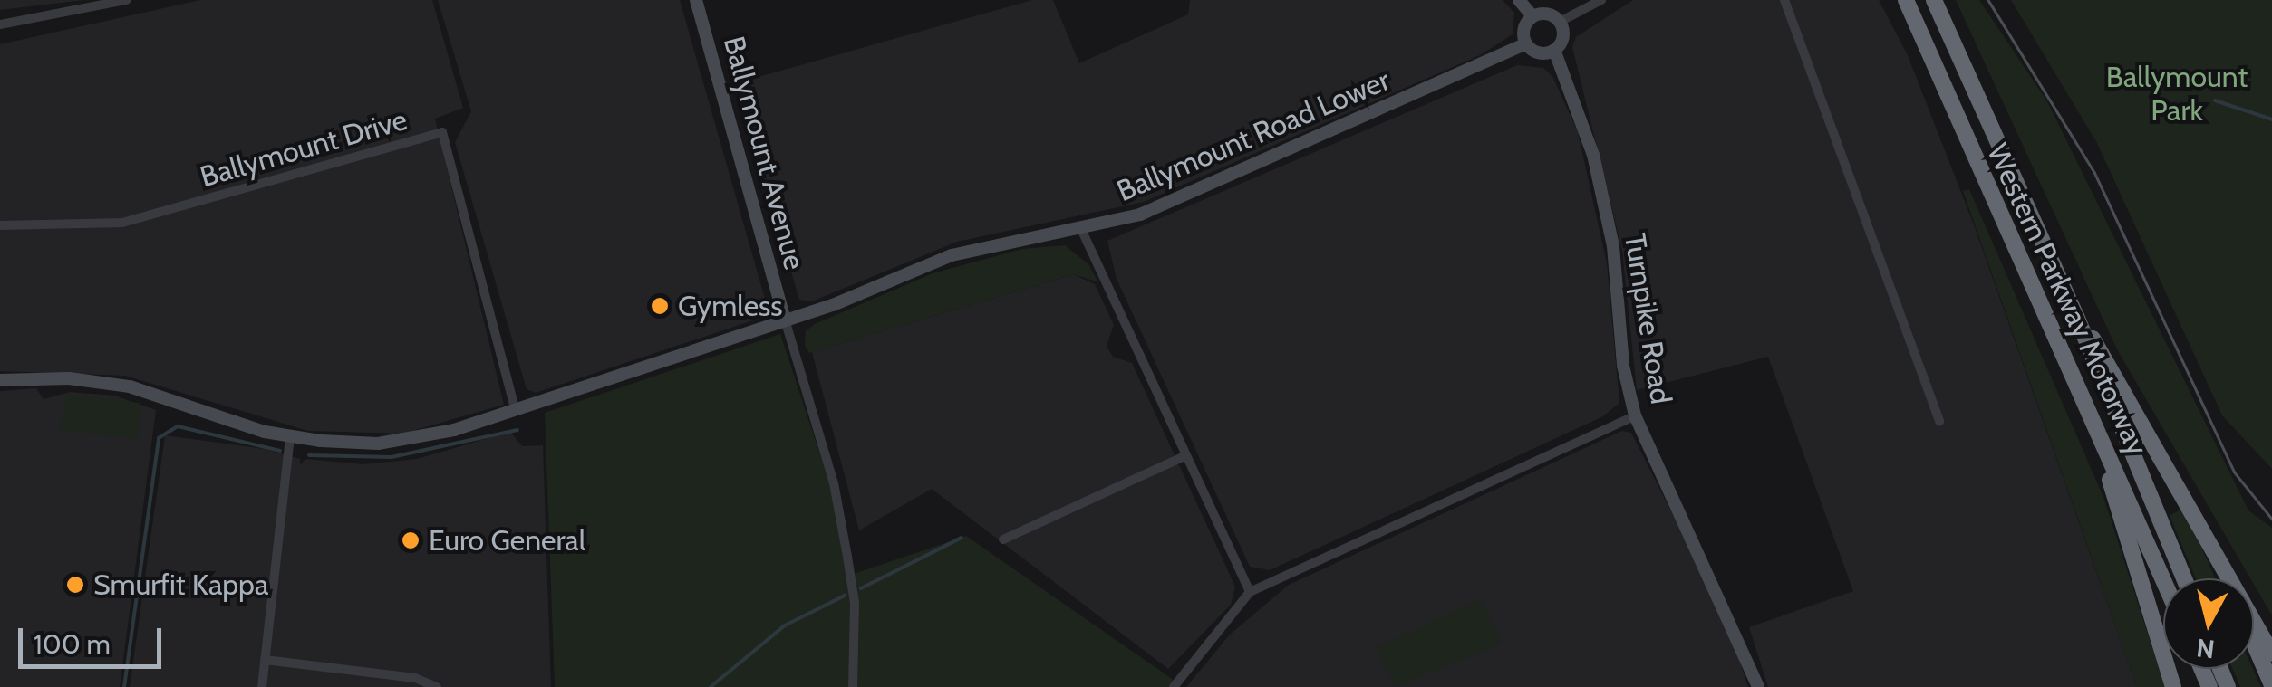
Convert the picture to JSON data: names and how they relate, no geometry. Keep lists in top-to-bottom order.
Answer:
{
  "streets": {
    "highway": ["Western Parkway Motorway"],
    "street": [
      "Ballymount Road Lower",
      "Ballymount Drive",
      "Ballymount Avenue",
      "Turnpike Road"
    ]
  },
  "crossings": [
    ["Ballymount Road Lower", "Ballymount Drive"],
    ["Ballymount Road Lower", "Ballymount Avenue"],
    ["Ballymount Road Lower", "Turnpike Road"]
  ],
  "parks": ["Ballymount Park"],
  "places": ["Gymless", "Euro General", "Smurfit Kappa"],
  "scale_bar": "100 m",
  "north": "bottom"
}
